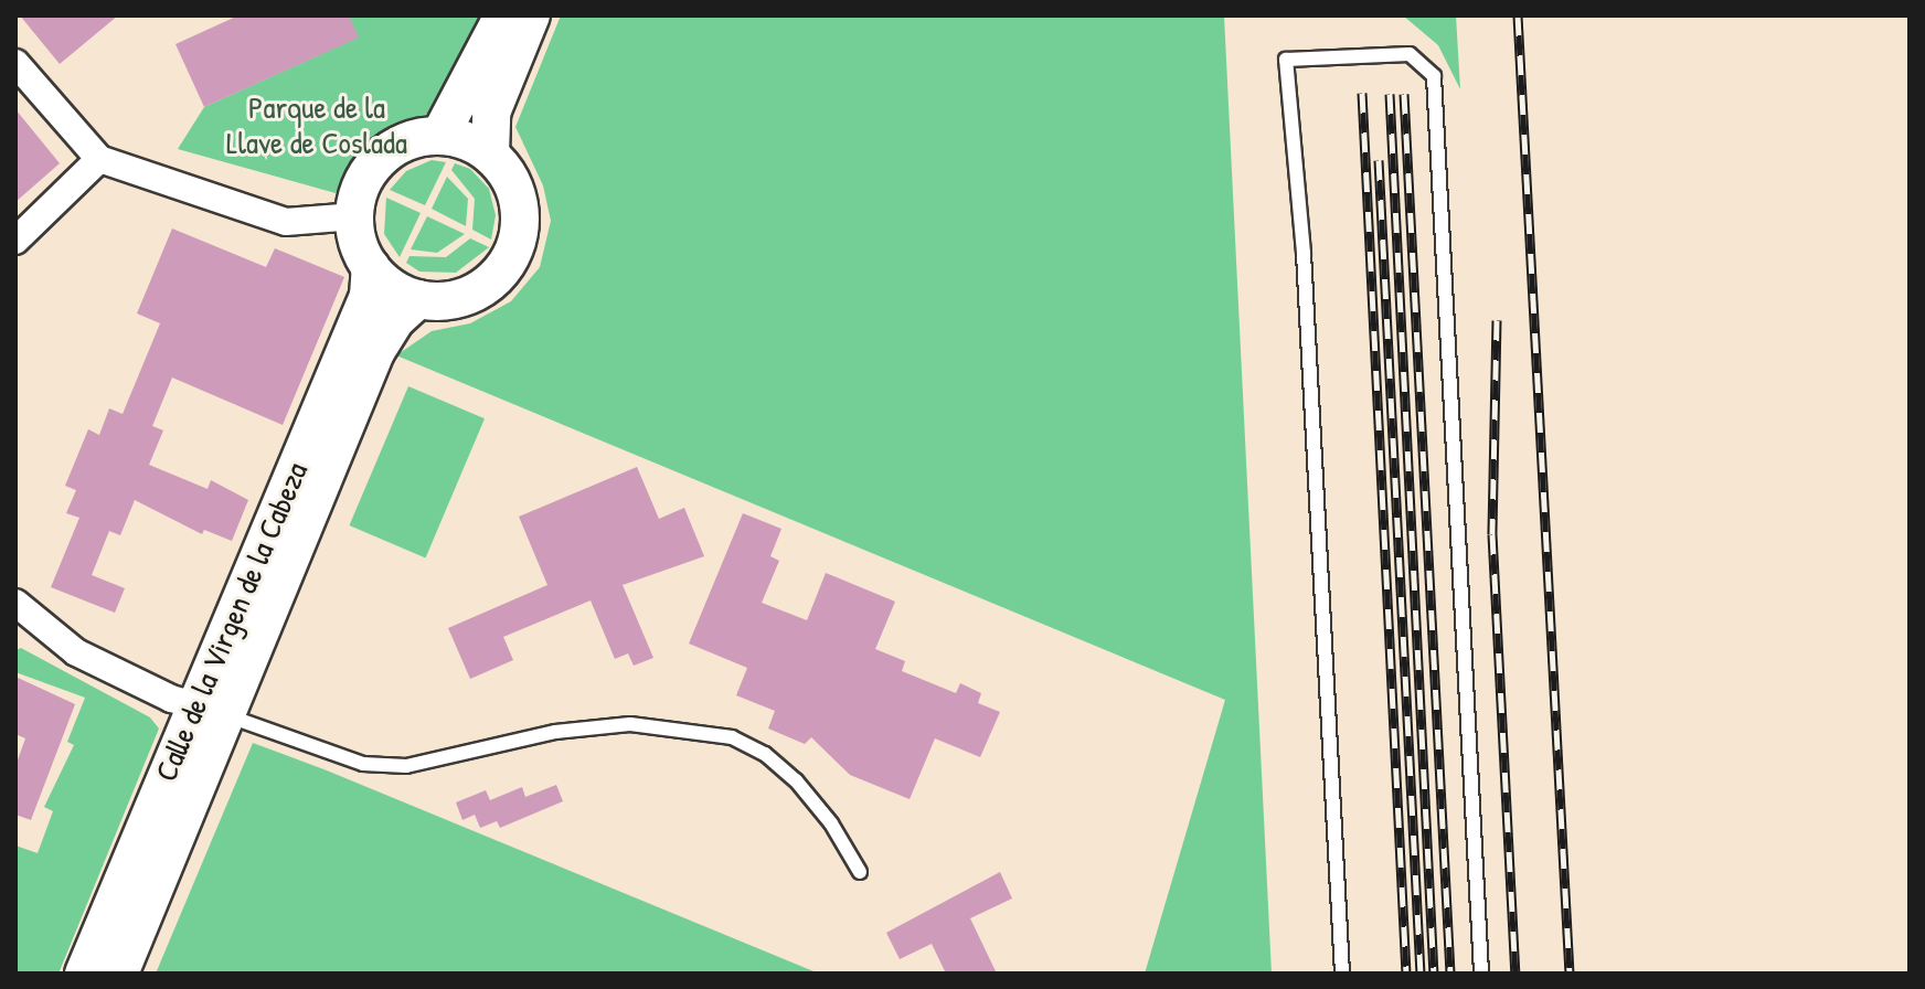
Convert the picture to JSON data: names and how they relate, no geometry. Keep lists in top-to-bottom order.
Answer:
{
  "streets": {
    "main road": ["Calle de la Virgen de la Cabeza"]
  },
  "parks": ["Parque de la Llave de Coslada"]
}
